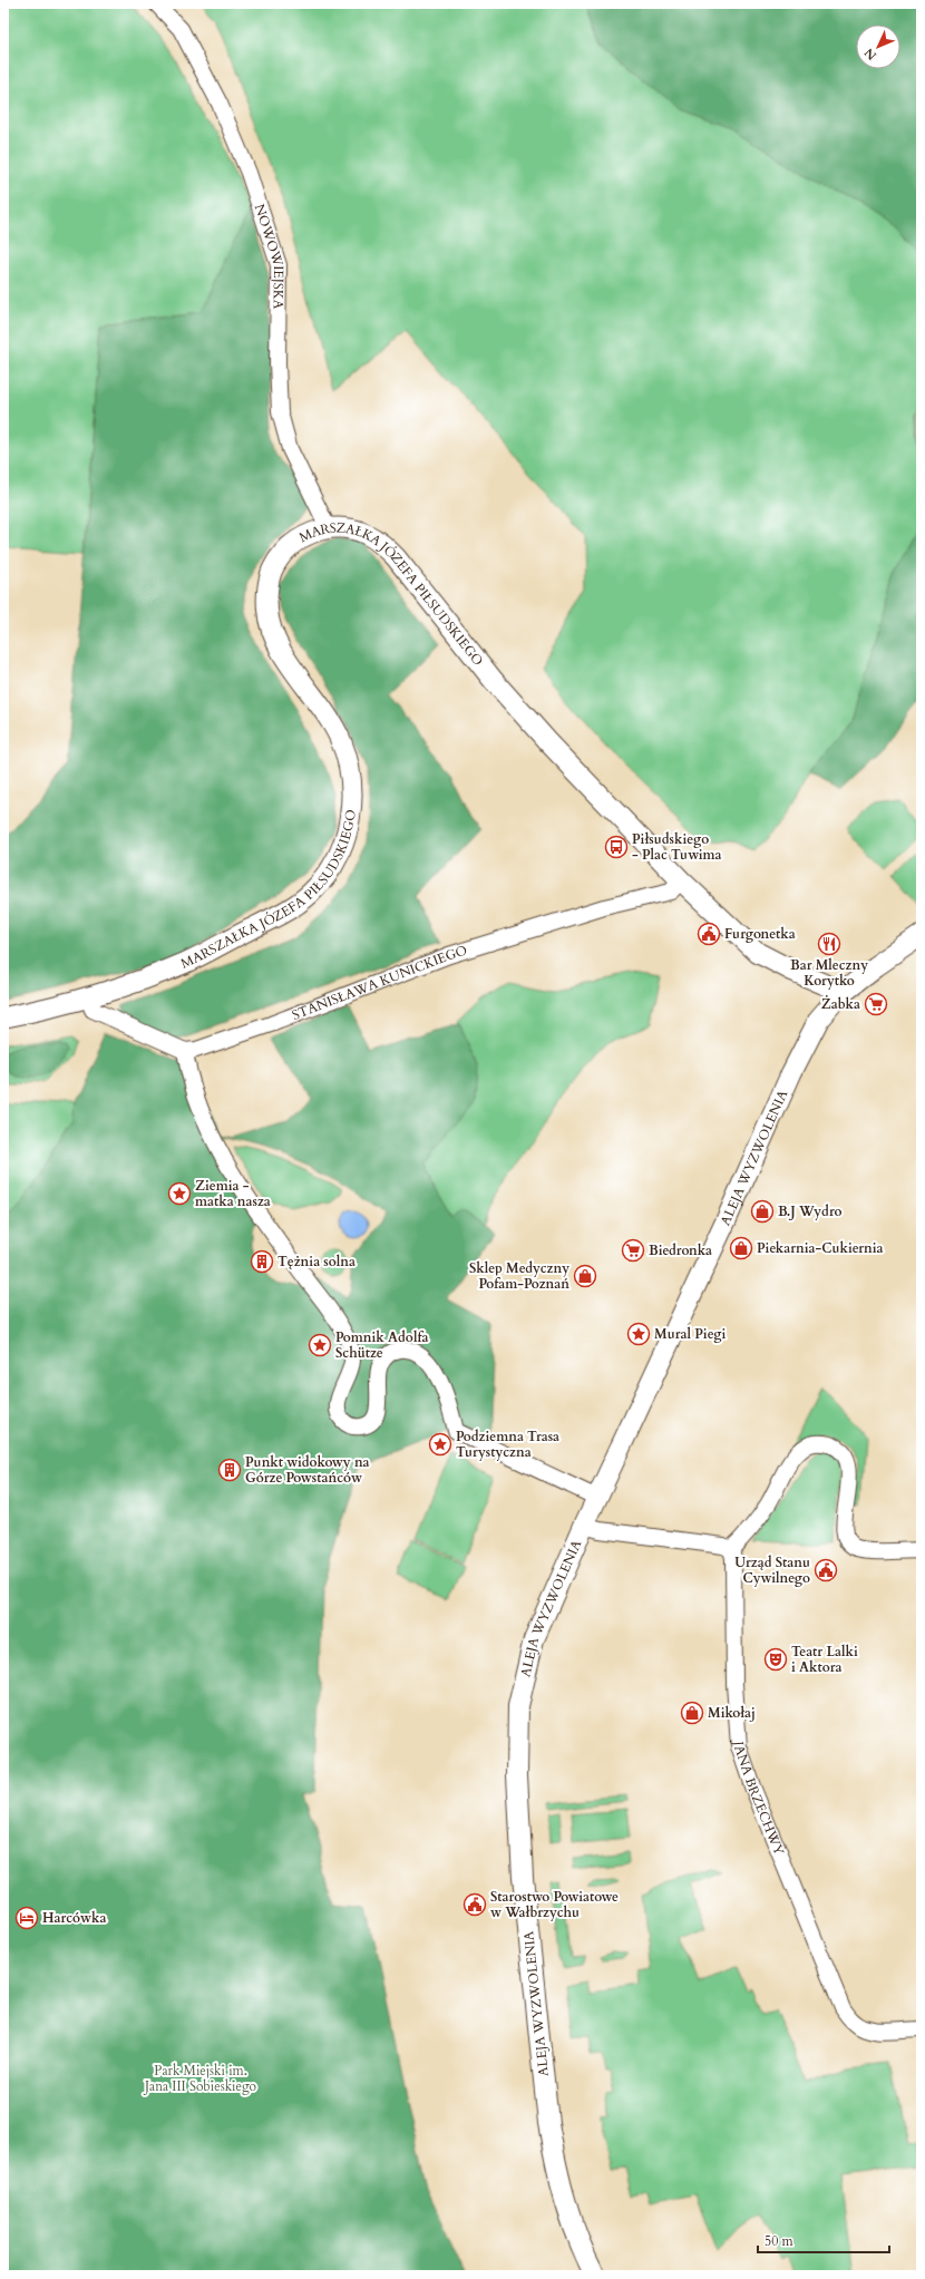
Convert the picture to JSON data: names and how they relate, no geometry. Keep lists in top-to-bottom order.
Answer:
{
  "streets": {
    "street": [
      "NOWOWIEJSKA",
      "MARSZAŁKA JÓZEFA PIŁSUDSKIEGO",
      "STANISŁAWA KUNICKIEGO",
      "ALEJA WYZWOLENIA",
      "JANA BRZECHWY"
    ]
  },
  "crossings": [
    ["NOWOWIEJSKA", "MARSZAŁKA JÓZEFA PIŁSUDSKIEGO"],
    ["MARSZAŁKA JÓZEFA PIŁSUDSKIEGO", "STANISŁAWA KUNICKIEGO"],
    ["MARSZAŁKA JÓZEFA PIŁSUDSKIEGO", "ALEJA WYZWOLENIA"]
  ],
  "parks": ["Park Miejski im. Jana III Sobieskiego"],
  "places": {
    "bus stop": ["Piłsudskiego - Plac Tuwima"],
    "public building": ["Furgonetka", "Urząd Stanu Cywilnego", "Starostwo Powiatowe w Wałbrzychu"],
    "restaurant": ["Bar Mleczny Korytko"],
    "supermarket": ["Żabka", "Biedronka"],
    "place": [
      "Ziemia - matka nasza",
      "Mural Piegi",
      "Pomnik Adolfa Schütze",
      "Podziemna Trasa Turystyczna"
    ],
    "shop": [
      "B.J Wydro",
      "Piekarnia-Cukiernia",
      "Sklep Medyczny Pofam-Poznań",
      "Mikołaj"
    ],
    "building": ["Tężnia solna", "Punkt widokowy na Górze Powstańców"],
    "theatre": ["Teatr Lalki i Aktora"],
    "hotel": ["Harcówka"]
  },
  "scale_bar": "50 m",
  "north": "bottom left"
}
